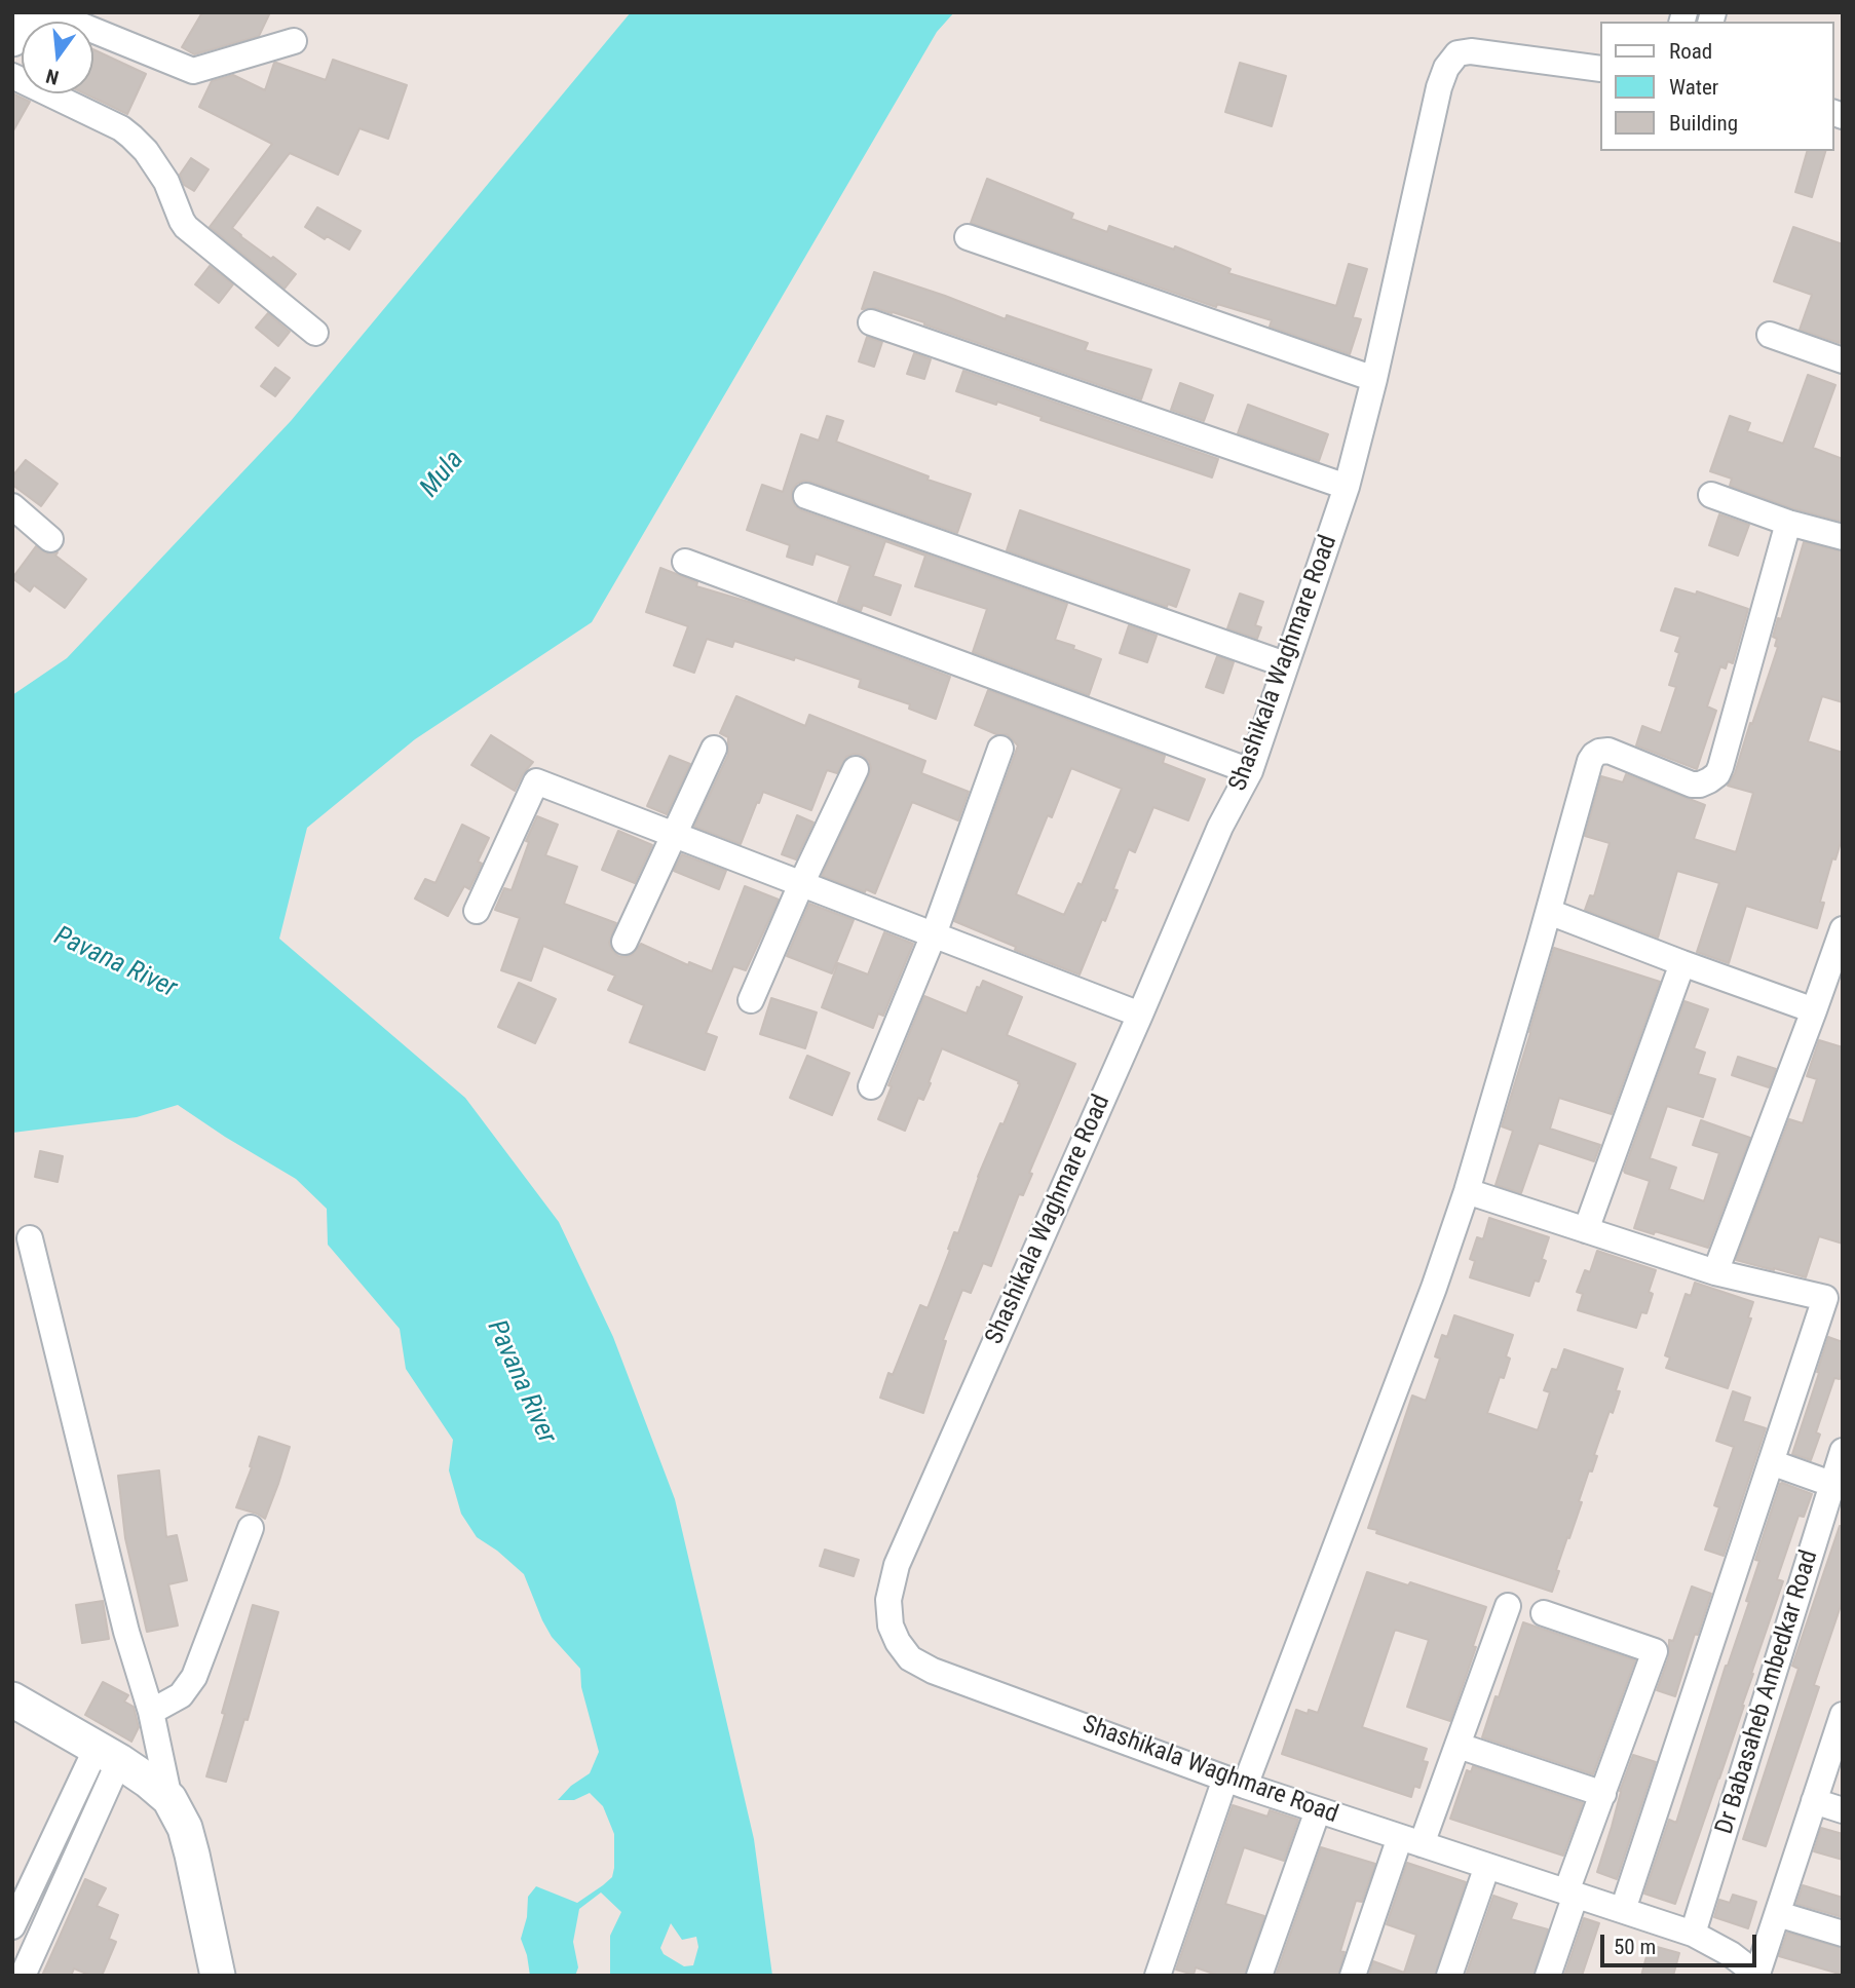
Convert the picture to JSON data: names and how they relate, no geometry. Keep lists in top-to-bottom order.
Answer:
{
  "streets": {
    "street": ["Shashikala Waghmare Road", "Dr Babasaheb Ambedkar Road"]
  },
  "crossings": [
    ["Shashikala Waghmare Road", "Dr Babasaheb Ambedkar Road"]
  ],
  "water": ["Mula", "Pavana River"],
  "legend": ["Road", "Water", "Building"],
  "scale_bar": "50 m",
  "north": "bottom"
}
